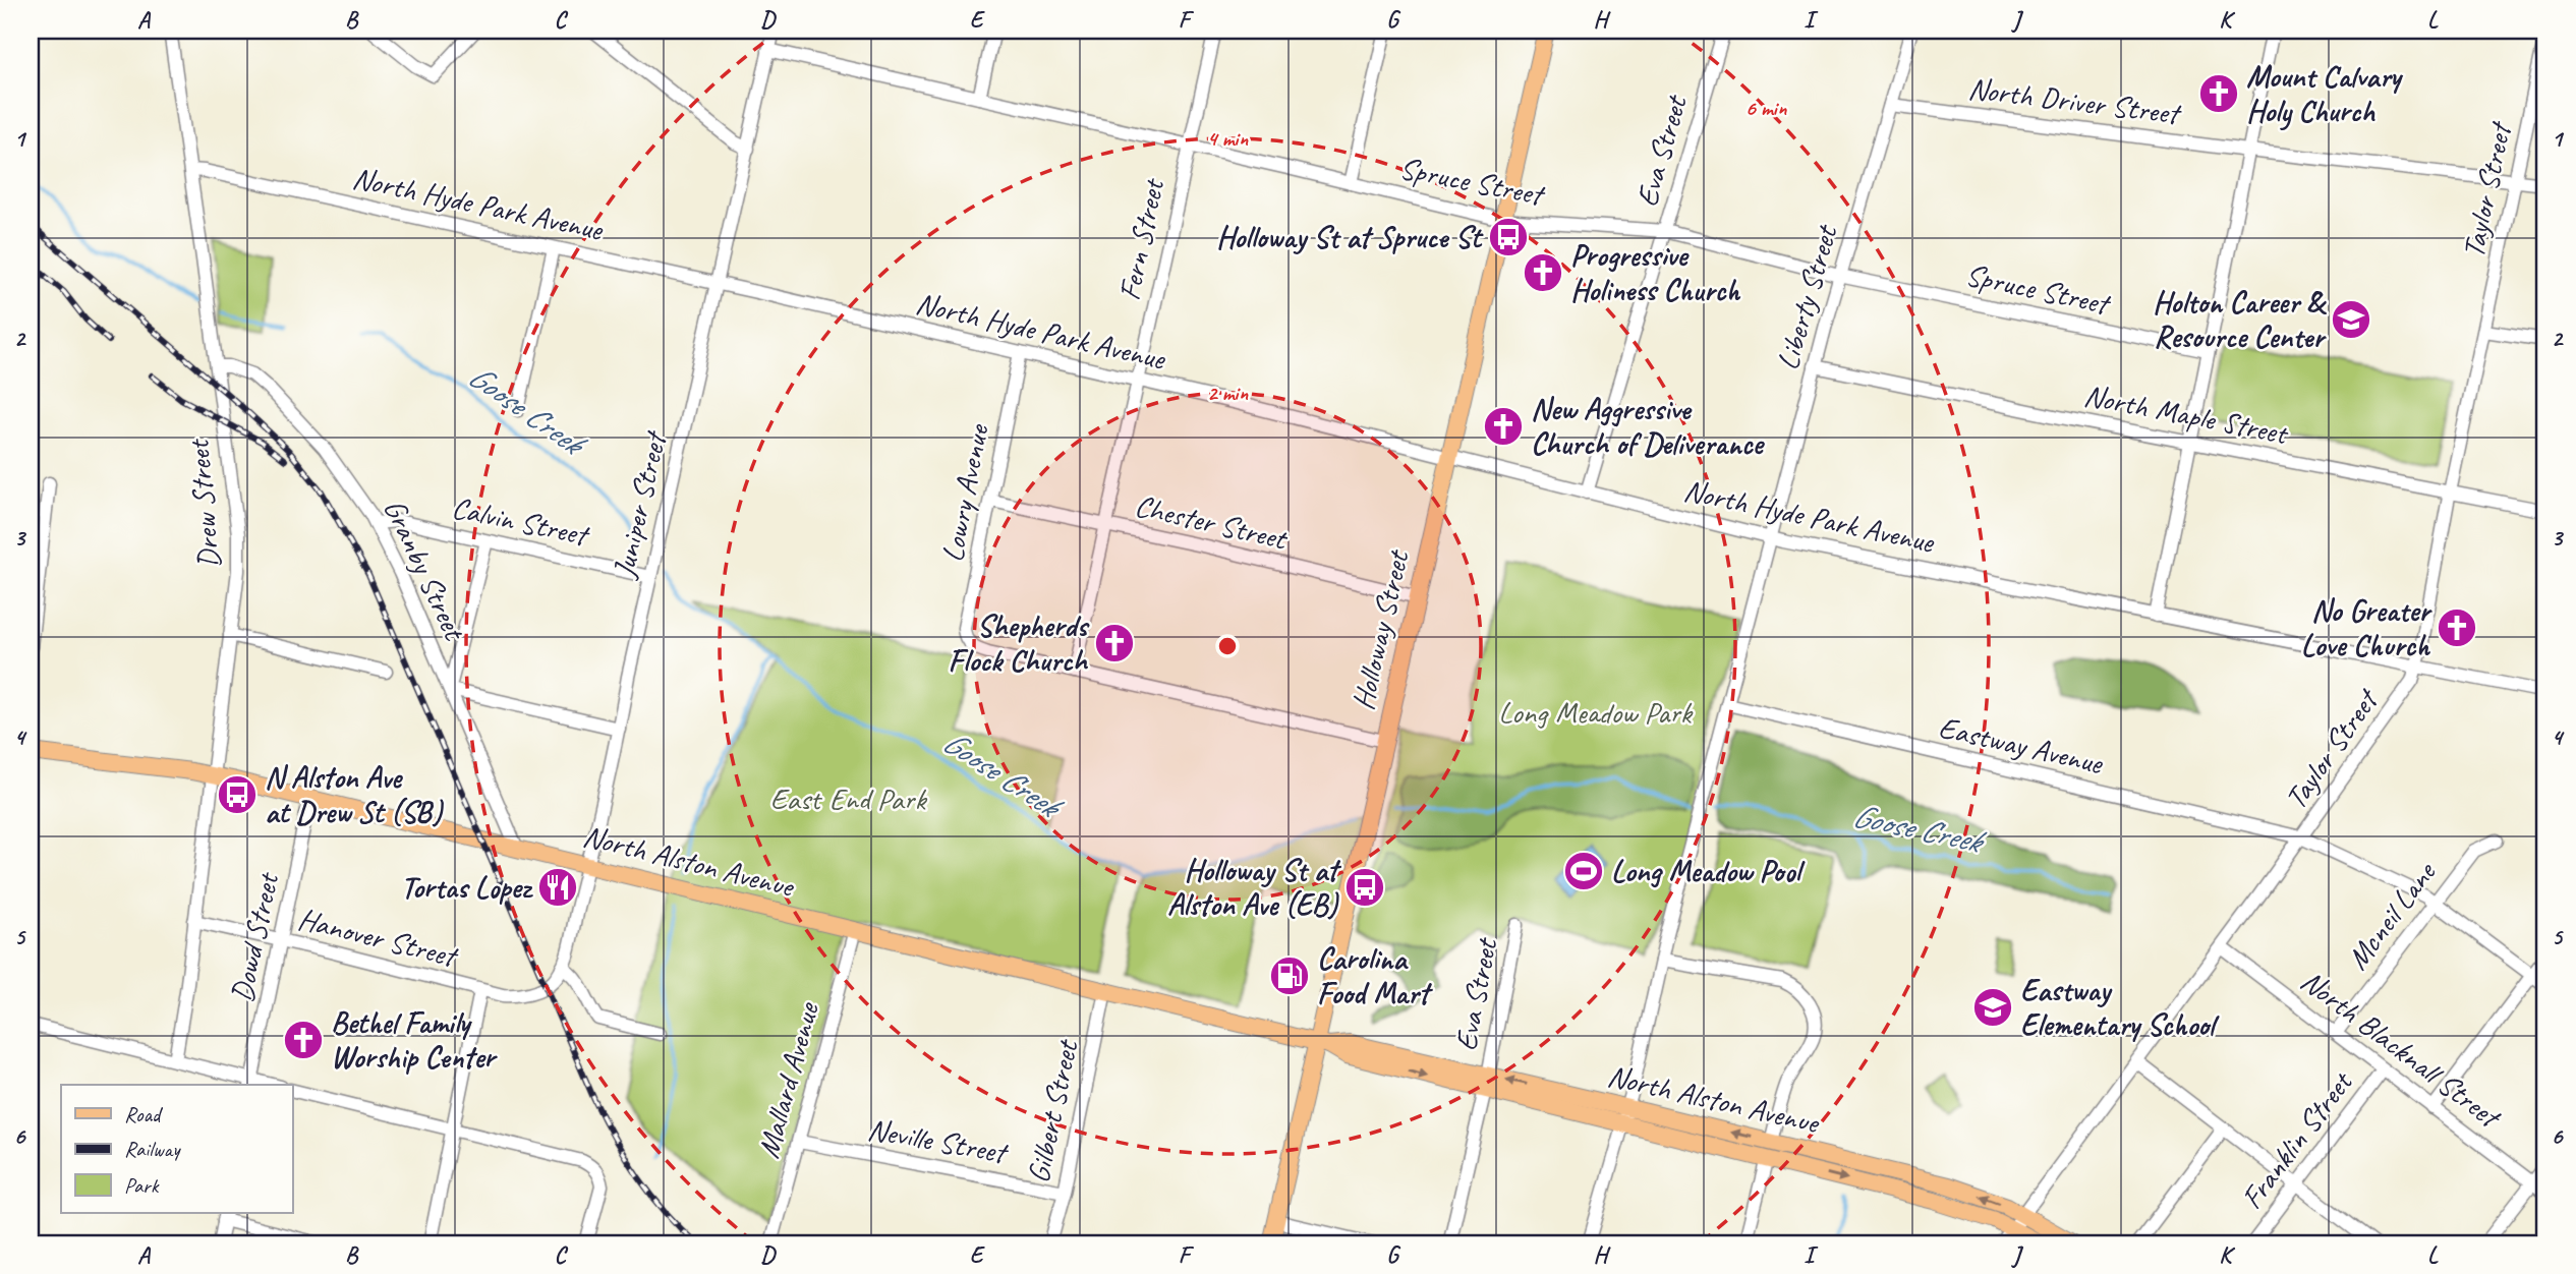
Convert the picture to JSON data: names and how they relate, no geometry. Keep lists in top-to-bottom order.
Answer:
{
  "streets": {
    "main road": ["Holloway Street", "North Alston Avenue"],
    "street": [
      "North Driver Street",
      "Eva Street",
      "Spruce Street",
      "Taylor Street",
      "North Hyde Park Avenue",
      "Fern Street",
      "Liberty Street",
      "North Maple Street",
      "Lowry Avenue",
      "Drew Street",
      "Juniper Street",
      "Calvin Street",
      "Chester Street",
      "Granby Street",
      "Eastway Avenue",
      "Mcneil Lane",
      "Hanover Street",
      "Dowd Street",
      "North Blacknall Street",
      "Mallard Avenue",
      "Gilbert Street",
      "Neville Street",
      "Franklin Street"
    ]
  },
  "crossings": [
    ["North Driver Street", "Taylor Street"],
    ["North Driver Street", "Liberty Street"],
    ["Eva Street", "Spruce Street"],
    ["Eva Street", "North Hyde Park Avenue"],
    ["Eva Street", "North Alston Avenue"],
    ["Spruce Street", "Fern Street"],
    ["Spruce Street", "Liberty Street"],
    ["Spruce Street", "Juniper Street"],
    ["Spruce Street", "Holloway Street"],
    ["Taylor Street", "North Hyde Park Avenue"],
    ["Taylor Street", "North Maple Street"],
    ["Taylor Street", "Eastway Avenue"],
    ["Taylor Street", "North Alston Avenue"],
    ["Taylor Street", "North Blacknall Street"],
    ["North Hyde Park Avenue", "Fern Street"],
    ["North Hyde Park Avenue", "Liberty Street"],
    ["North Hyde Park Avenue", "Lowry Avenue"],
    ["North Hyde Park Avenue", "Drew Street"],
    ["North Hyde Park Avenue", "Juniper Street"],
    ["North Hyde Park Avenue", "Holloway Street"],
    ["Fern Street", "Lowry Avenue"],
    ["Fern Street", "Chester Street"],
    ["Liberty Street", "North Maple Street"],
    ["Liberty Street", "Eastway Avenue"],
    ["Liberty Street", "North Alston Avenue"],
    ["Lowry Avenue", "Chester Street"],
    ["Drew Street", "Granby Street"],
    ["Drew Street", "North Alston Avenue"],
    ["Drew Street", "Hanover Street"],
    ["Juniper Street", "Calvin Street"],
    ["Juniper Street", "North Alston Avenue"],
    ["Juniper Street", "Hanover Street"],
    ["Calvin Street", "Granby Street"],
    ["Chester Street", "Holloway Street"],
    ["Granby Street", "North Alston Avenue"],
    ["Holloway Street", "North Alston Avenue"],
    ["Eastway Avenue", "Mcneil Lane"],
    ["North Alston Avenue", "Dowd Street"],
    ["North Alston Avenue", "Mallard Avenue"],
    ["North Alston Avenue", "Gilbert Street"],
    ["Mcneil Lane", "North Blacknall Street"],
    ["Hanover Street", "Dowd Street"],
    ["North Blacknall Street", "Franklin Street"],
    ["Mallard Avenue", "Neville Street"],
    ["Gilbert Street", "Neville Street"]
  ],
  "water": ["Goose Creek"],
  "parks": ["Long Meadow Park", "East End Park"],
  "places": {
    "church": [
      "Mount Calvary Holy Church",
      "Progressive Holiness Church",
      "New Aggressive Church of Deliverance",
      "No Greater Love Church",
      "Shepherds Flock Church",
      "Bethel Family Worship Center"
    ],
    "bus stop": ["Holloway St at Spruce St", "N Alston Ave at Drew St (SB)", "Holloway St at Alston Ave (EB)"],
    "school or university": ["Holton Career & Resource Center", "Eastway Elementary School"],
    "sports": ["Long Meadow Pool"],
    "restaurant": ["Tortas Lopez"],
    "fuel station": ["Carolina Food Mart"]
  },
  "legend": ["Road", "Railway", "Park"],
  "grid": {
    "columns": [
      "A",
      "B",
      "C",
      "D",
      "E",
      "F",
      "G",
      "H",
      "I",
      "J",
      "K",
      "L"
    ],
    "rows": [
      "1",
      "2",
      "3",
      "4",
      "5",
      "6"
    ]
  },
  "rings": ["6 min", "4 min", "2 min"]
}
